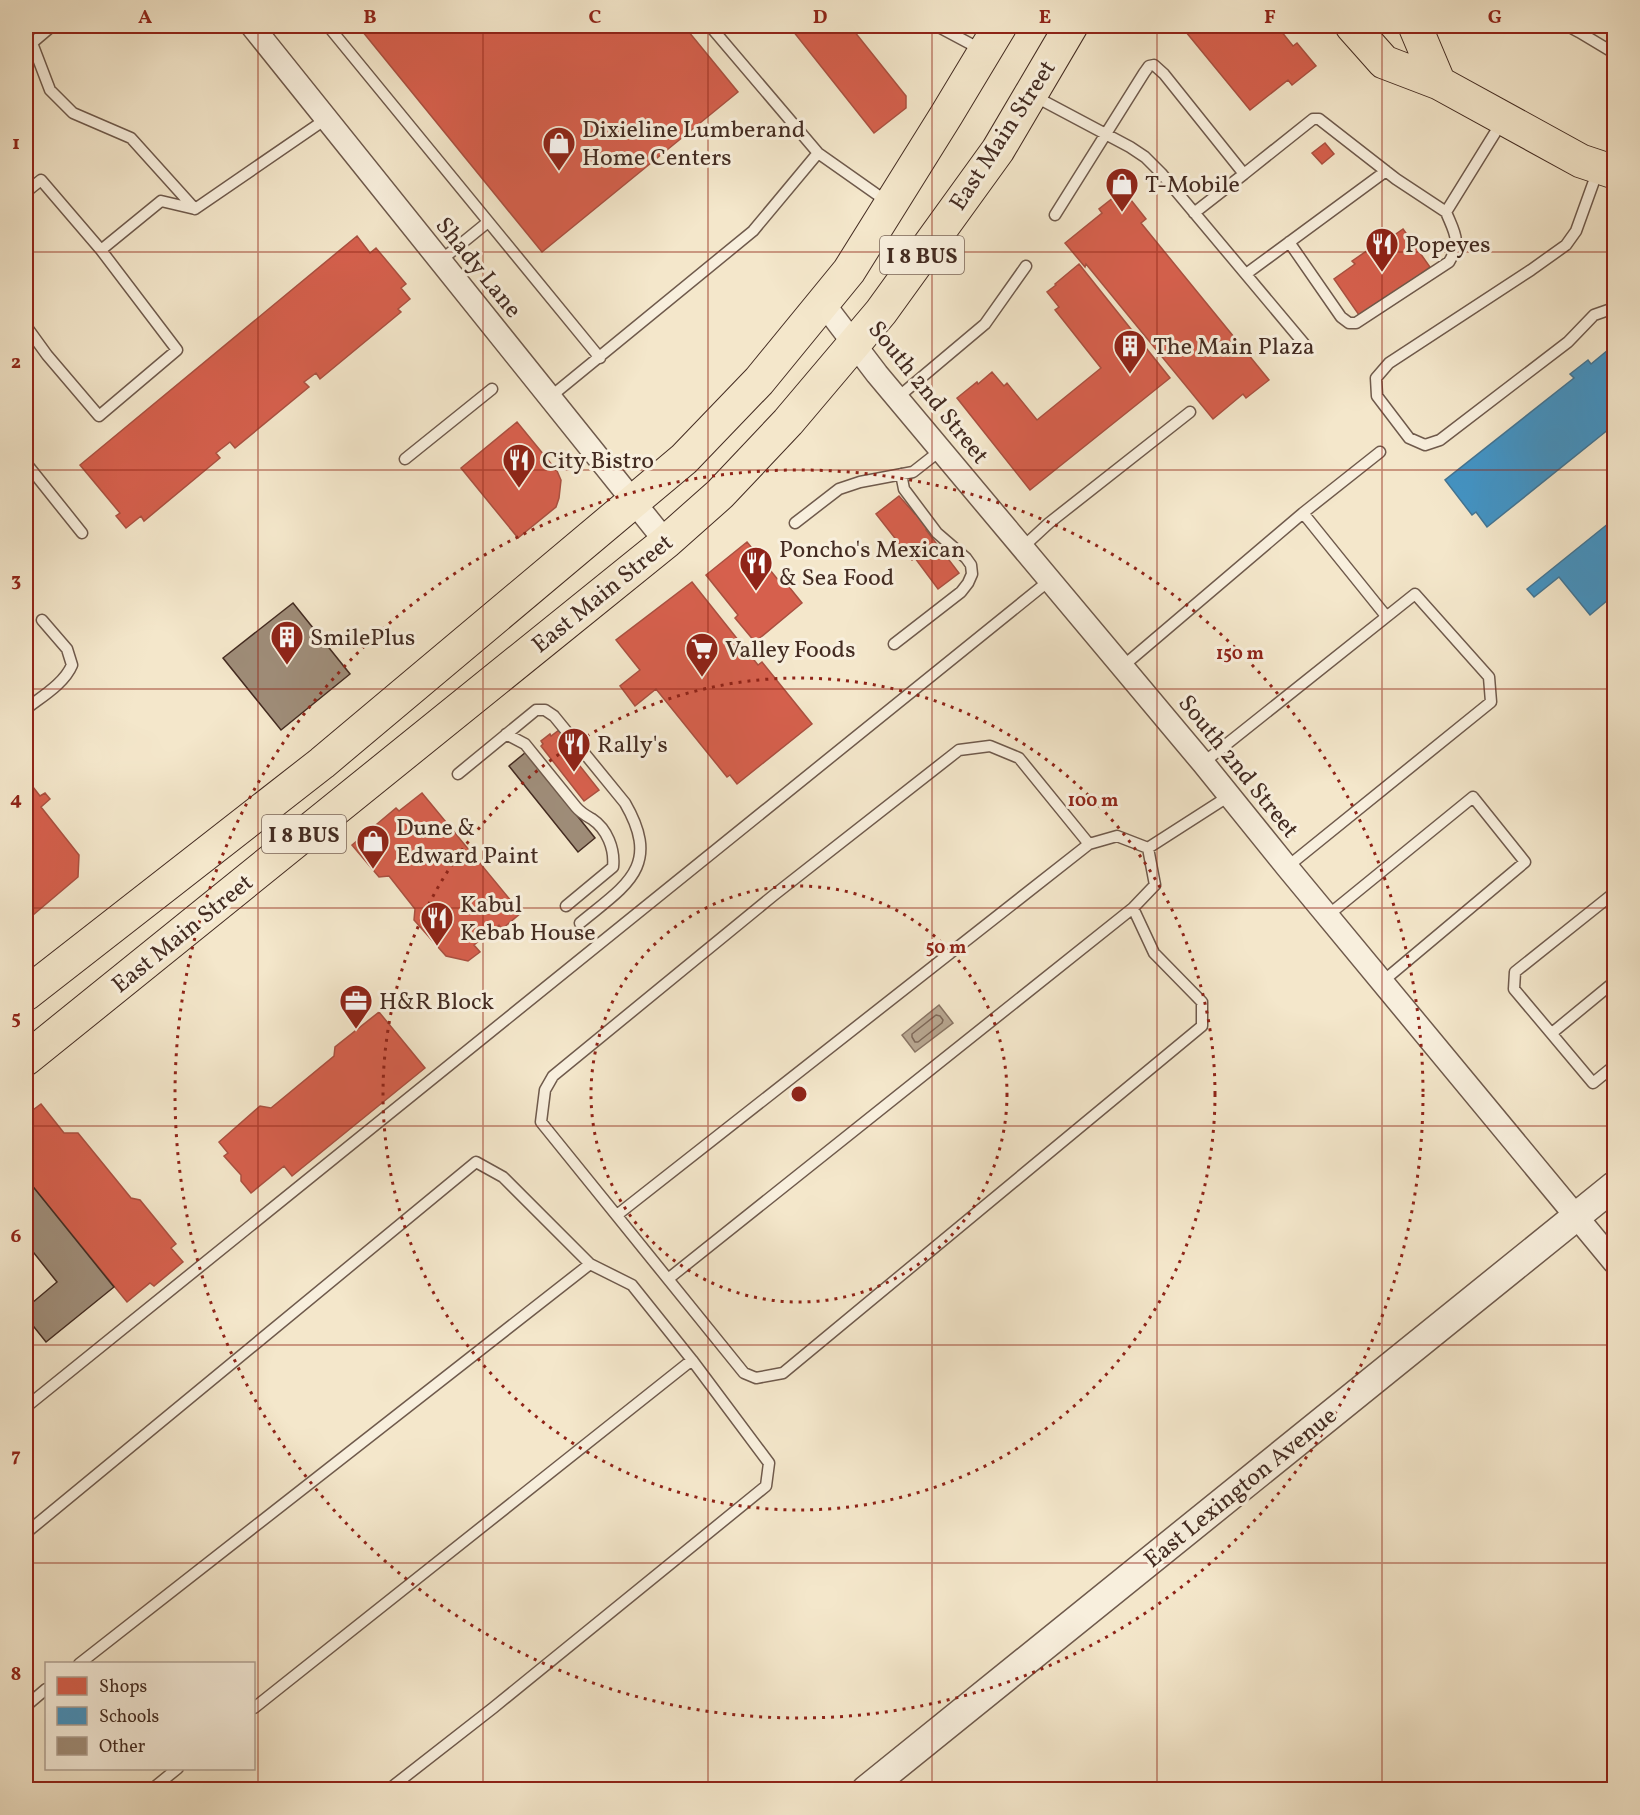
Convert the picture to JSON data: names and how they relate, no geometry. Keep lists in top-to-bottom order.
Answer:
{
  "streets": {
    "main road": ["East Main Street", "I 8 BUS"],
    "street": ["Shady Lane", "South 2nd Street", "East Lexington Avenue"]
  },
  "crossings": [
    ["East Main Street", "Shady Lane"],
    ["East Main Street", "South 2nd Street"],
    ["South 2nd Street", "East Lexington Avenue"]
  ],
  "places": {
    "shop": ["Dixieline Lumberand Home Centers", "T-Mobile", "Dune & Edward Paint"],
    "restaurant": [
      "Popeyes",
      "City Bistro",
      "Poncho's Mexican & Sea Food",
      "Rally's",
      "Kabul Kebab House"
    ],
    "building": ["The Main Plaza", "SmilePlus"],
    "supermarket": ["Valley Foods"],
    "office": ["H&R Block"]
  },
  "legend": ["Shops", "Schools", "Other"],
  "grid": {
    "columns": [
      "A",
      "B",
      "C",
      "D",
      "E",
      "F",
      "G"
    ],
    "rows": [
      "1",
      "2",
      "3",
      "4",
      "5",
      "6",
      "7",
      "8"
    ]
  },
  "rings": ["150 m", "100 m", "50 m"]
}
